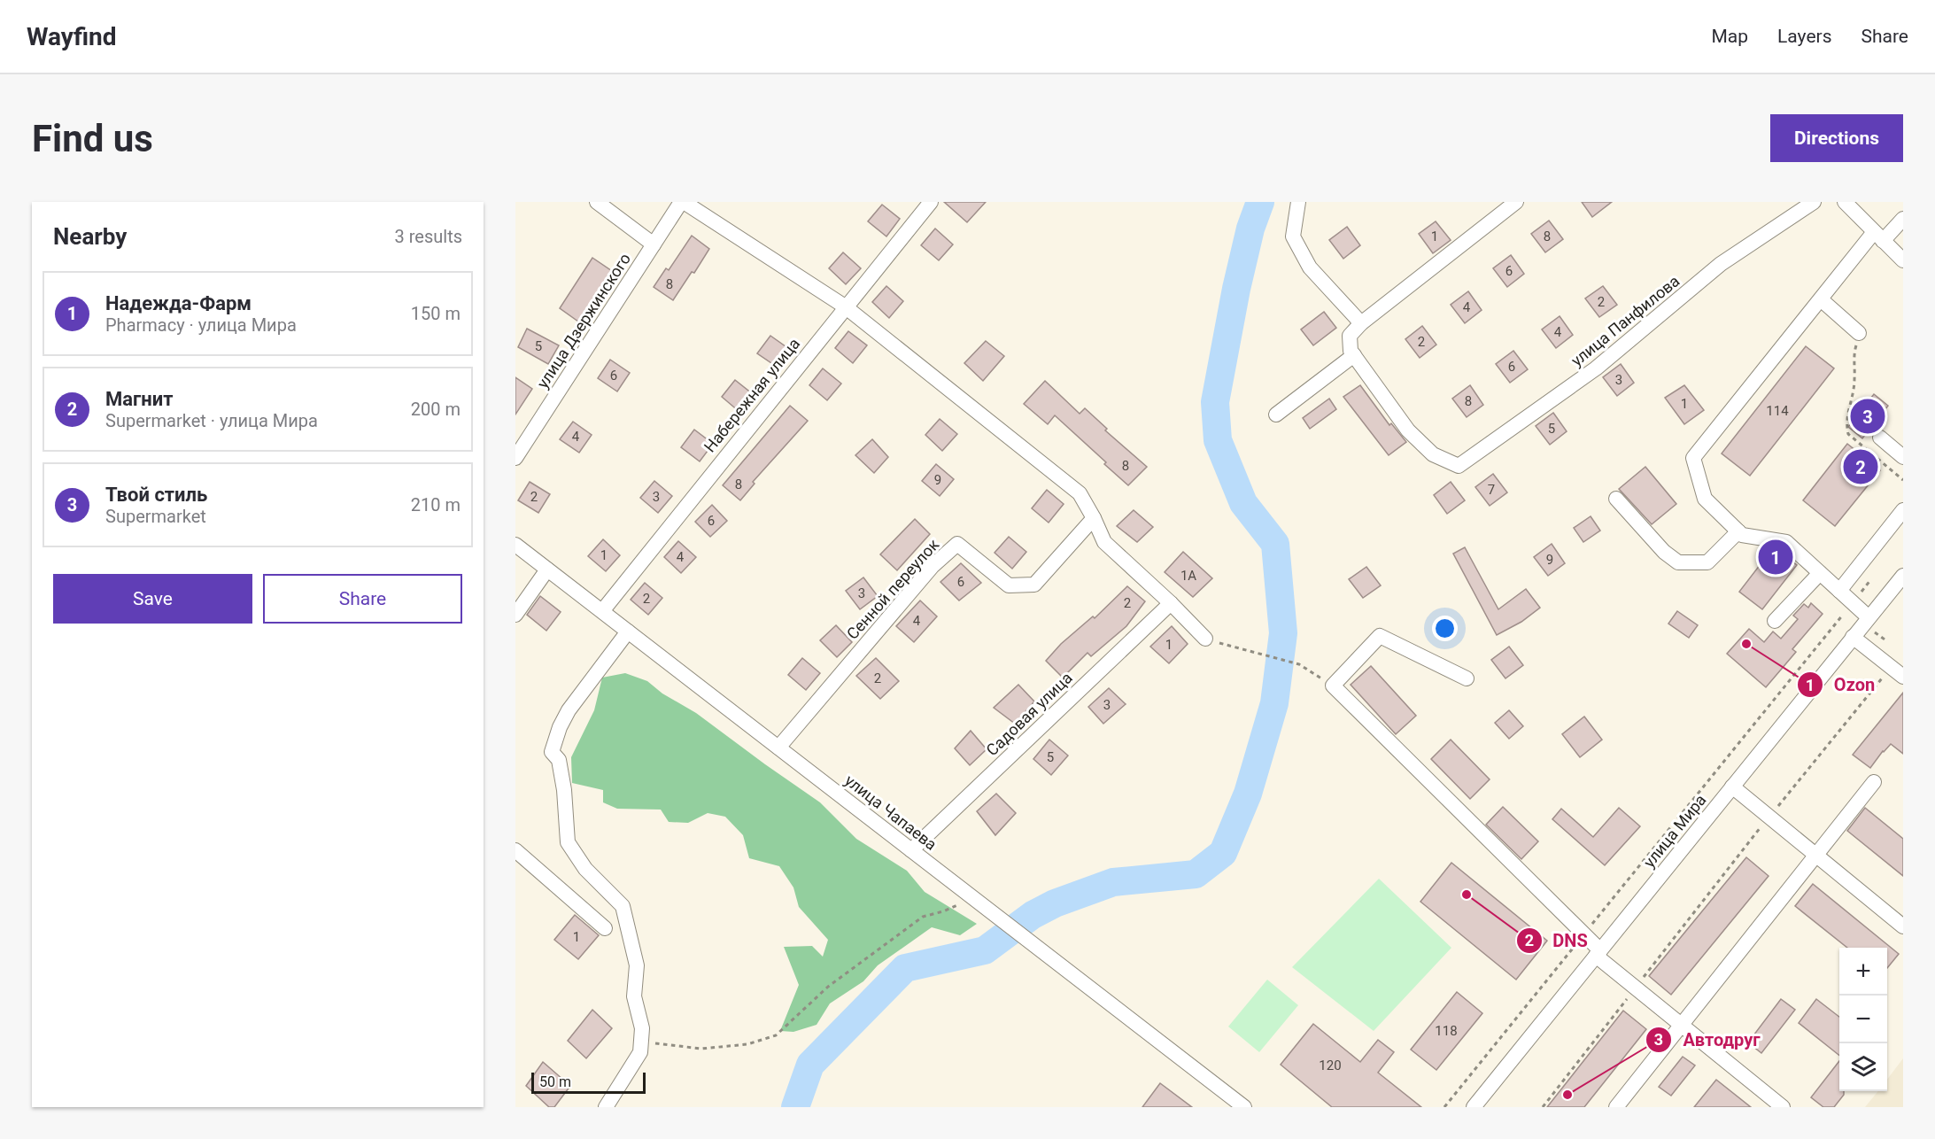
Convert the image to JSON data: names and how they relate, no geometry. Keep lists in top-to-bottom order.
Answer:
{
  "streets": {
    "street": [
      "улица Дзержинского",
      "улица Панфилова",
      "Набережная улица",
      "Сенной переулок",
      "Садовая улица",
      "улица Чапаева",
      "улица Мира"
    ]
  },
  "crossings": [
    ["Набережная улица", "улица Чапаева"],
    ["Сенной переулок", "улица Чапаева"],
    ["Садовая улица", "улица Чапаева"]
  ],
  "places": ["Ozon", "DNS", "Автодруг"],
  "house_numbers": [
    "1",
    "8",
    "6",
    "8",
    "2",
    "4",
    "4",
    "2",
    "5",
    "6",
    "6",
    "3",
    "8",
    "1",
    "114",
    "5",
    "4",
    "8",
    "9",
    "8",
    "7",
    "2",
    "3",
    "6",
    "1",
    "4",
    "9",
    "1А",
    "6",
    "3",
    "2",
    "2",
    "4",
    "1",
    "2",
    "3",
    "5",
    "1",
    "118",
    "120"
  ],
  "scale_bar": "50 m",
  "page": {
    "header": "Wayfind",
    "nav": ["Map", "Layers", "Share"],
    "buttons": [
      "Directions",
      ["Save", "Share"]
    ],
    "title": "Find us",
    "heading": ["Nearby", "3 results"],
    "list": [
      {
        "mark": "1",
        "name": "Надежда-Фарм",
        "note": "Pharmacy · улица Мира",
        "value": "150 m"
      },
      {
        "mark": "2",
        "name": "Магнит",
        "note": "Supermarket · улица Мира",
        "value": "200 m"
      },
      {
        "mark": "3",
        "name": "Твой стиль",
        "note": "Supermarket",
        "value": "210 m"
      }
    ],
    "pins": ["3", "2", "1"],
    "map_buttons": ["+", "−"],
    "scale": "50 m"
  }
}
